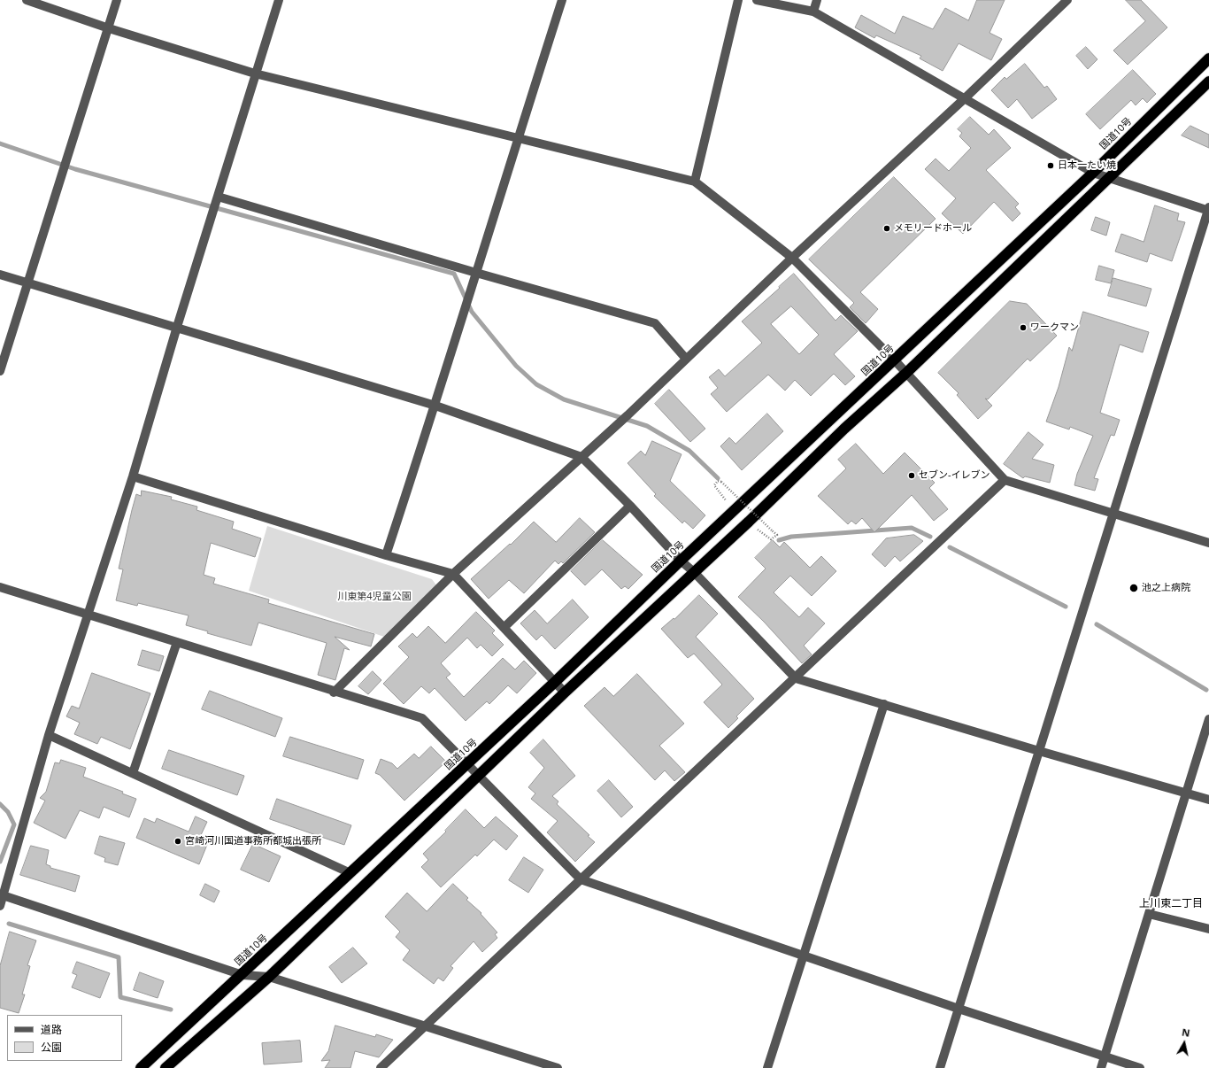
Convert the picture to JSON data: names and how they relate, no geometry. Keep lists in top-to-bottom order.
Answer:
{
  "streets": {
    "highway": ["国道10号"]
  },
  "districts": ["上川東二丁目"],
  "parks": ["川東第4児童公園"],
  "places": [
    "日本一たい焼",
    "メモリードホール",
    "ワークマン",
    "セブン-イレブン",
    "池之上病院",
    "宮崎河川国道事務所都城出張所"
  ],
  "legend": ["道路", "公園"],
  "north": "top"
}
